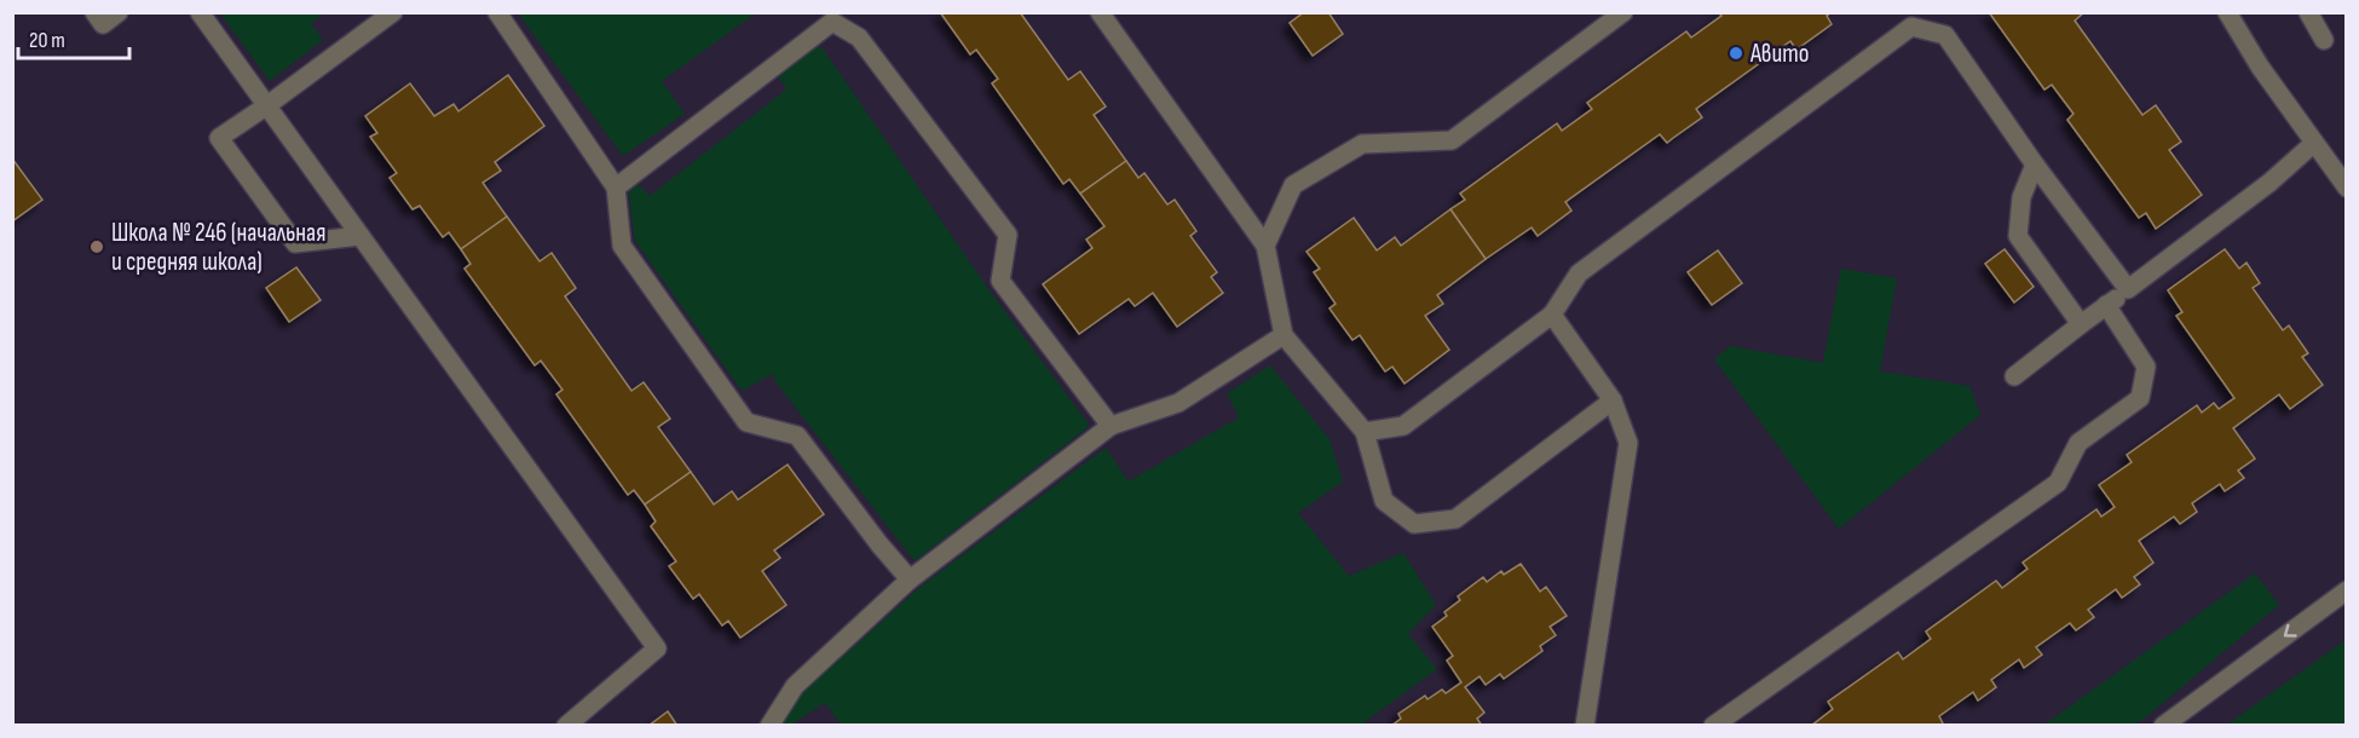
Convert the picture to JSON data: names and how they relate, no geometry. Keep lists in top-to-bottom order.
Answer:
{
  "places": ["Авито", "Школа № 246 (начальная и средняя школа)"],
  "scale_bar": "20 m"
}
